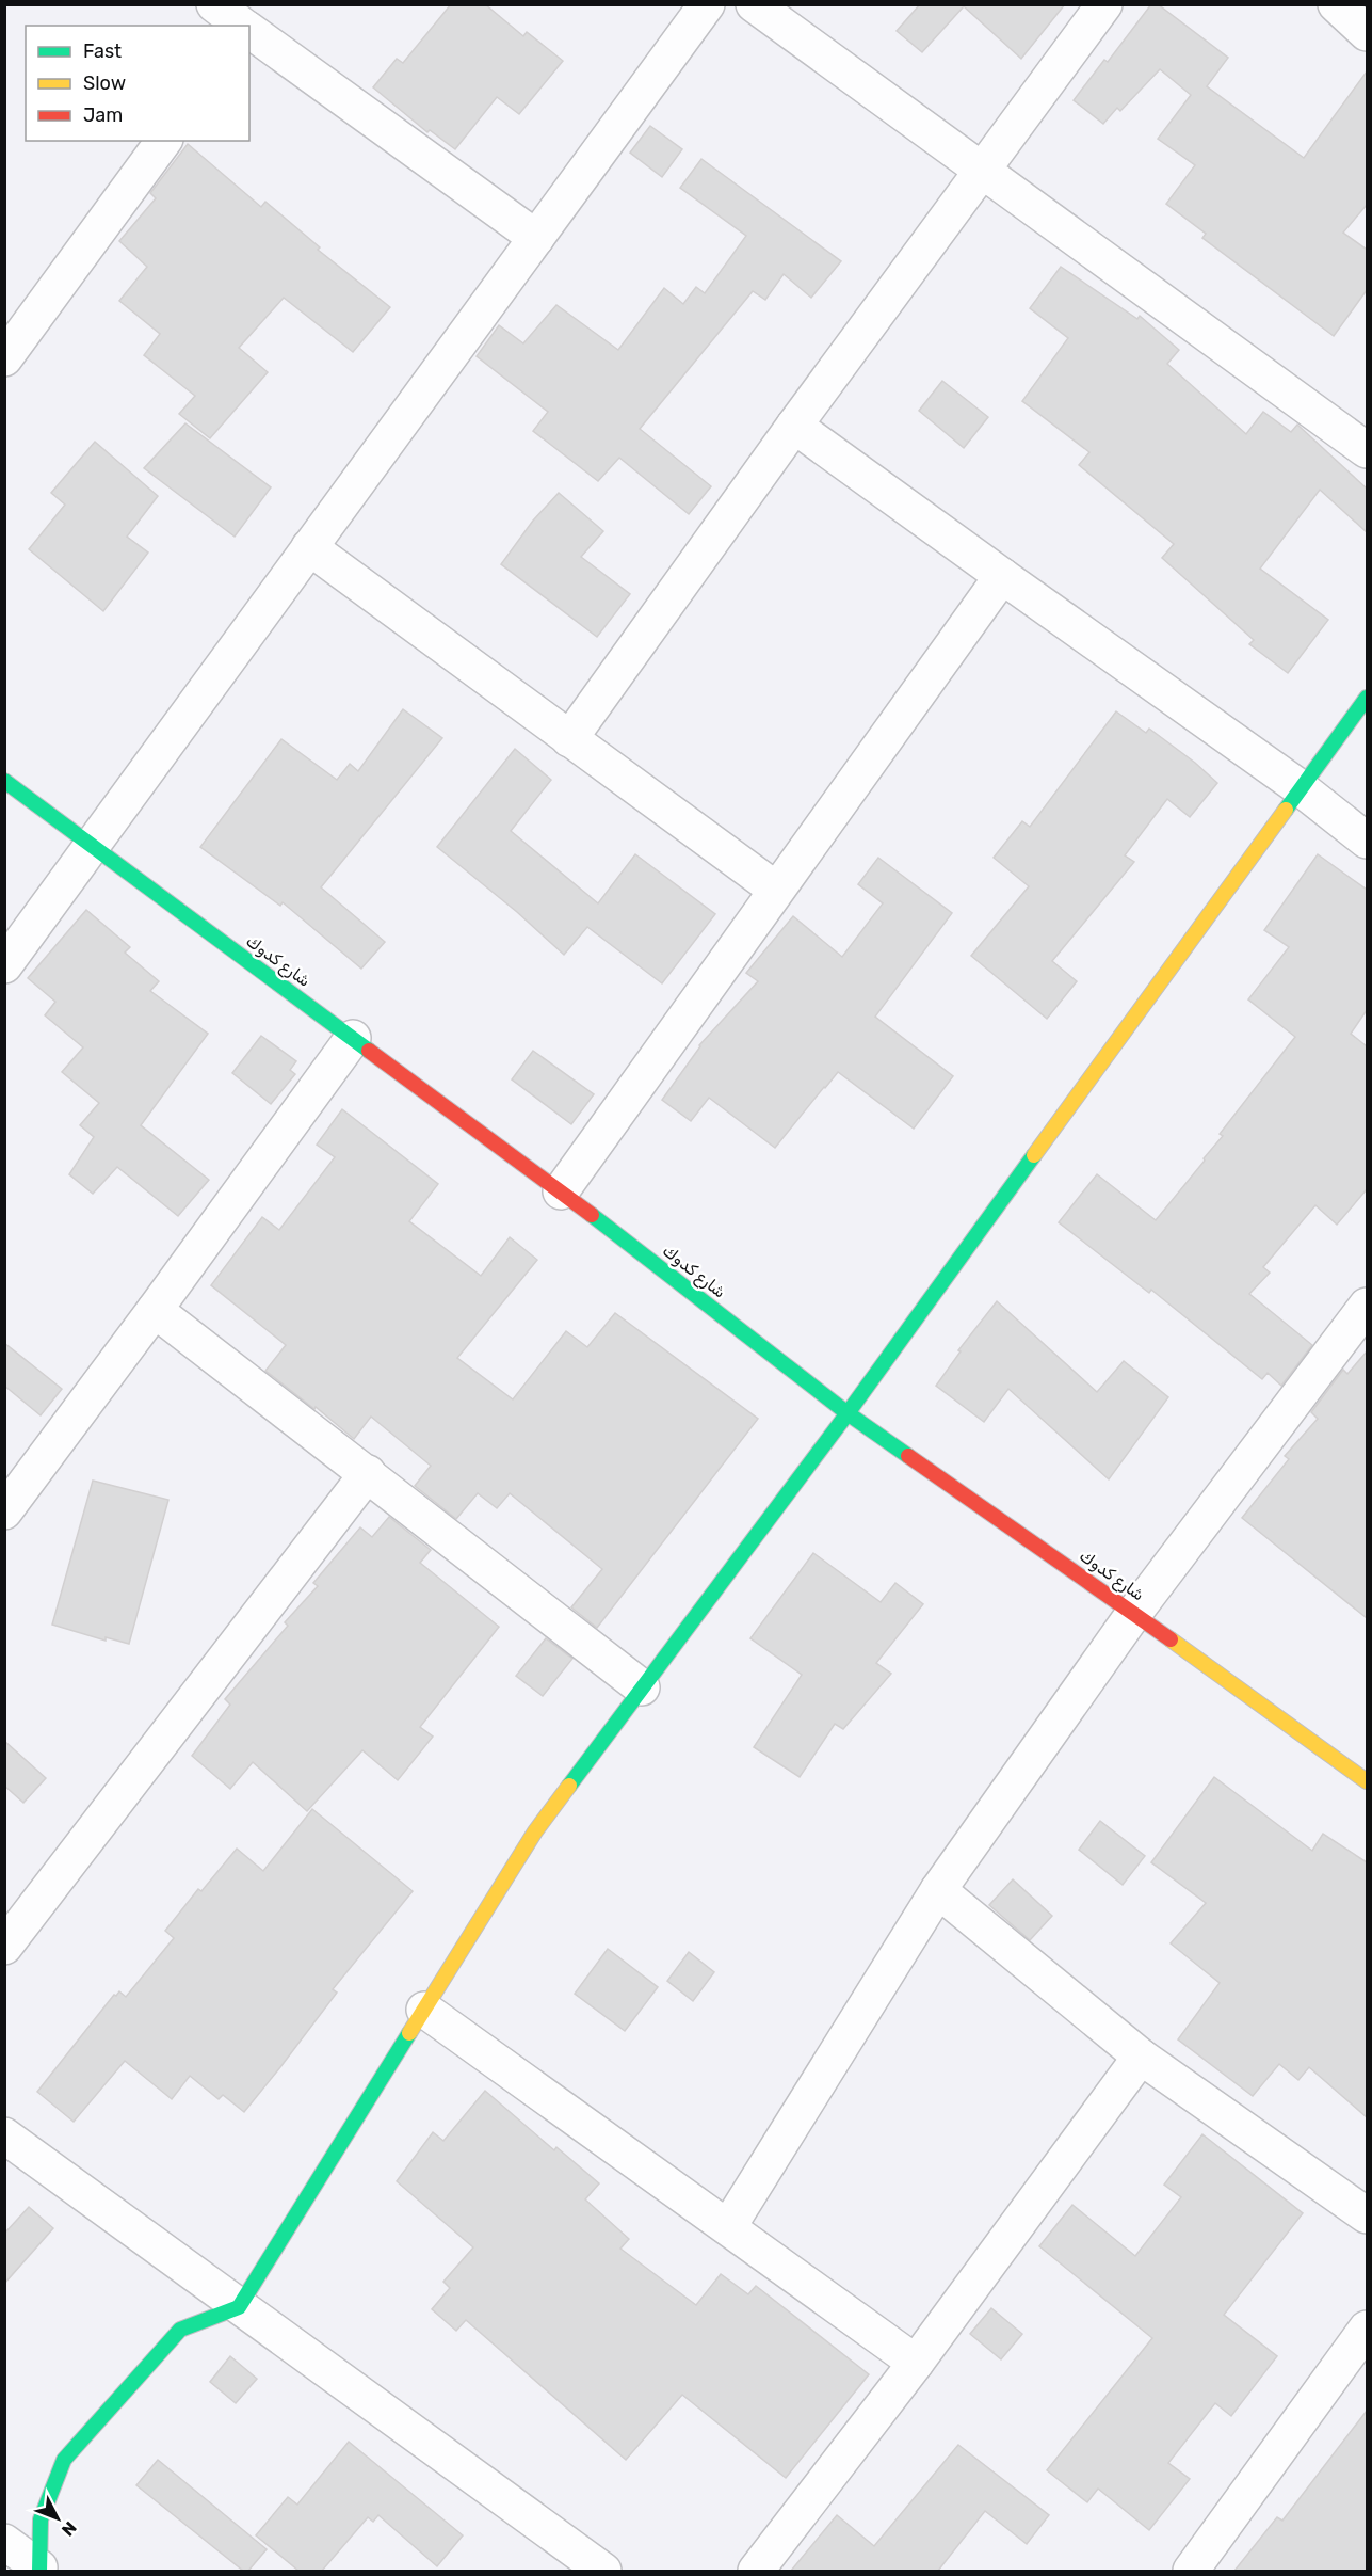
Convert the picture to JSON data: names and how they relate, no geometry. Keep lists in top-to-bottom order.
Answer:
{
  "streets": {
    "street": ["شارع كدوك"]
  },
  "legend": ["Fast", "Slow", "Jam"],
  "north": "bottom right"
}
